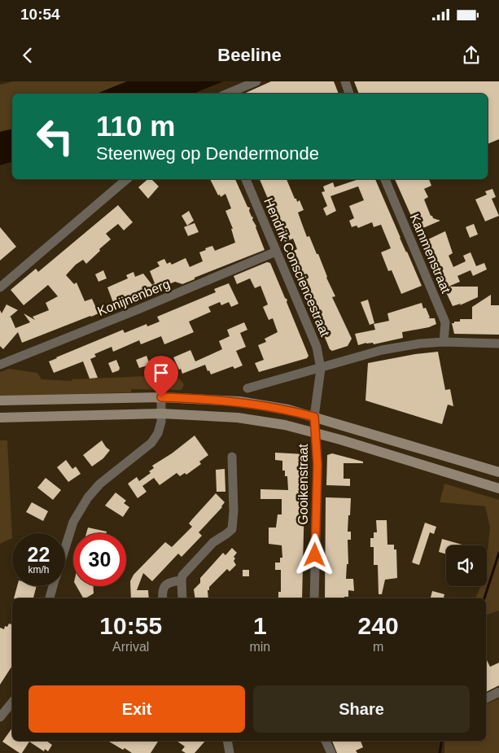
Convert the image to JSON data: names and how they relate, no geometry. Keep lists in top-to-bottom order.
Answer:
{
  "streets": {
    "street": [
      "Kammenstraat",
      "Hendrik Consciencestraat",
      "Konijnenberg",
      "Gooikenstraat"
    ]
  },
  "crossings": [
    ["Hendrik Consciencestraat", "Konijnenberg"],
    ["Hendrik Consciencestraat", "Gooikenstraat"]
  ],
  "page": {
    "status": "10:54",
    "header": "Beeline",
    "turn": ["110 m", "Steenweg op Dendermonde"],
    "speed": "22 km/h",
    "limit": "30",
    "eta": [
      "10:55",
      "Arrival",
      "1",
      "min",
      "240",
      "m"
    ],
    "buttons": ["Exit", "Share"]
  }
}
